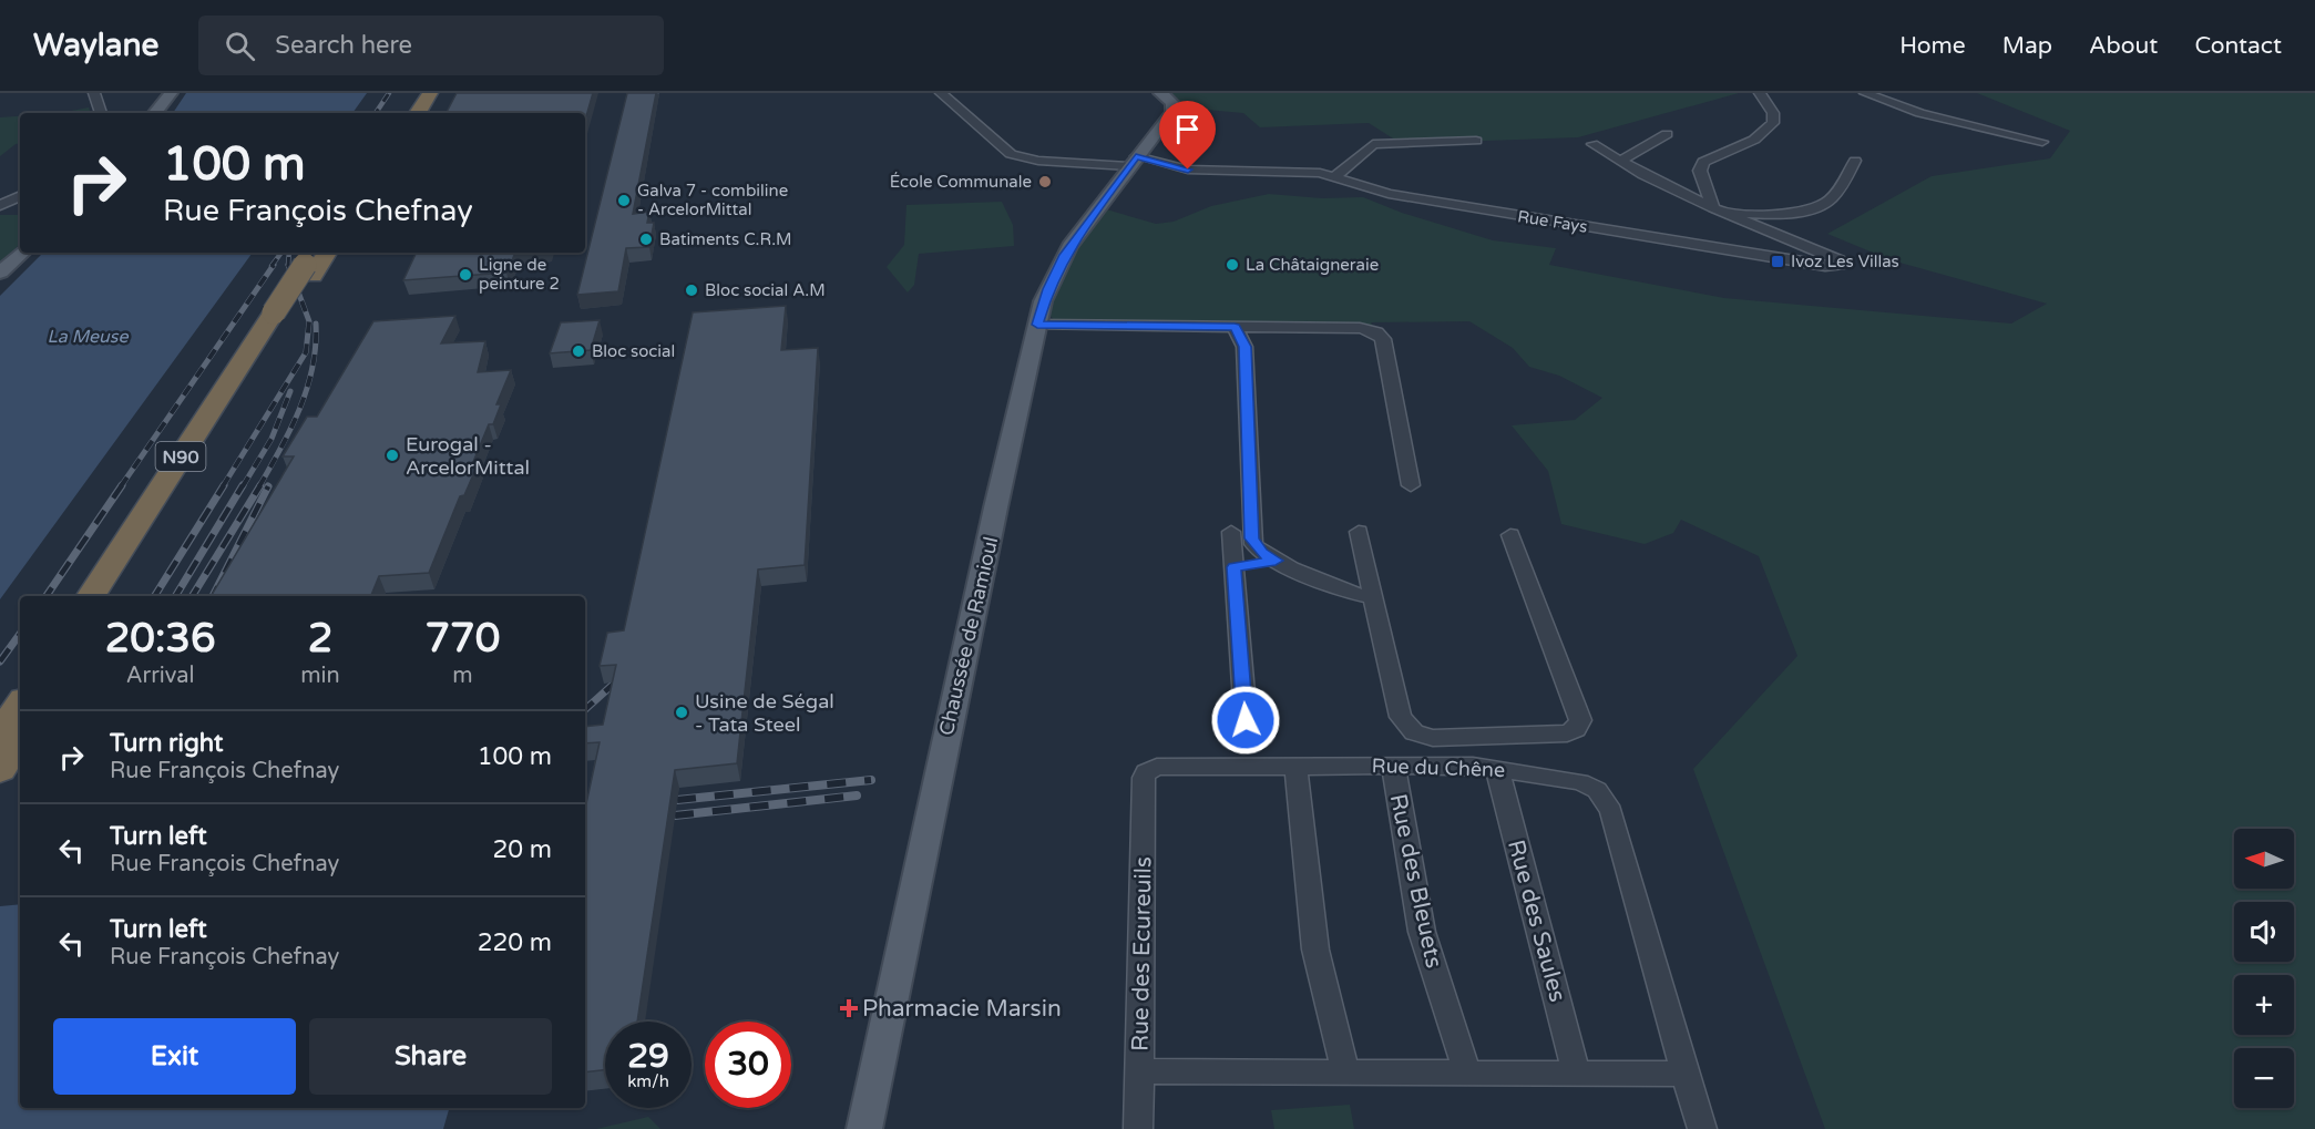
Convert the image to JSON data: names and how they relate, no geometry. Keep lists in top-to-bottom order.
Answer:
{
  "streets": {
    "highway": ["N90"],
    "main road": ["Chaussée de Ramioul"],
    "street": [
      "Rue Fays",
      "Rue du Chêne",
      "Rue des Bleuets",
      "Rue des Saules",
      "Rue des Ecureuils"
    ]
  },
  "crossings": [
    ["Rue Fays", "Chaussée de Ramioul"],
    ["Rue du Chêne", "Rue des Bleuets"],
    ["Rue du Chêne", "Rue des Saules"],
    ["Rue du Chêne", "Rue des Ecureuils"]
  ],
  "water": ["La Meuse"],
  "places": {
    "other": [
      "École Communale",
      "Galva 7 - combiline - ArcelorMittal",
      "Batiments C.R.M",
      "La Châtaigneraie",
      "Ligne de peinture 2",
      "Bloc social A.M",
      "Bloc social",
      "Eurogal - ArcelorMittal",
      "Usine de Ségal - Tata Steel"
    ],
    "transit": ["Ivoz Les Villas"],
    "health": ["Pharmacie Marsin"]
  },
  "north": "left",
  "page": {
    "header": "Waylane",
    "search": "Search here",
    "nav": [
      "Home",
      "Map",
      "About",
      "Contact"
    ],
    "turn": ["100 m", "Rue François Chefnay"],
    "eta": [
      "20:36",
      "Arrival",
      "2",
      "min",
      "770",
      "m"
    ],
    "list": [
      {
        "name": "Turn right",
        "note": "Rue François Chefnay",
        "value": "100 m"
      },
      {
        "name": "Turn left",
        "note": "Rue François Chefnay",
        "value": "20 m"
      },
      {
        "name": "Turn left",
        "note": "Rue François Chefnay",
        "value": "220 m"
      }
    ],
    "map_buttons": ["+", "−"],
    "buttons": ["Exit", "Share"],
    "speed": "29 km/h",
    "limit": "30"
  }
}
